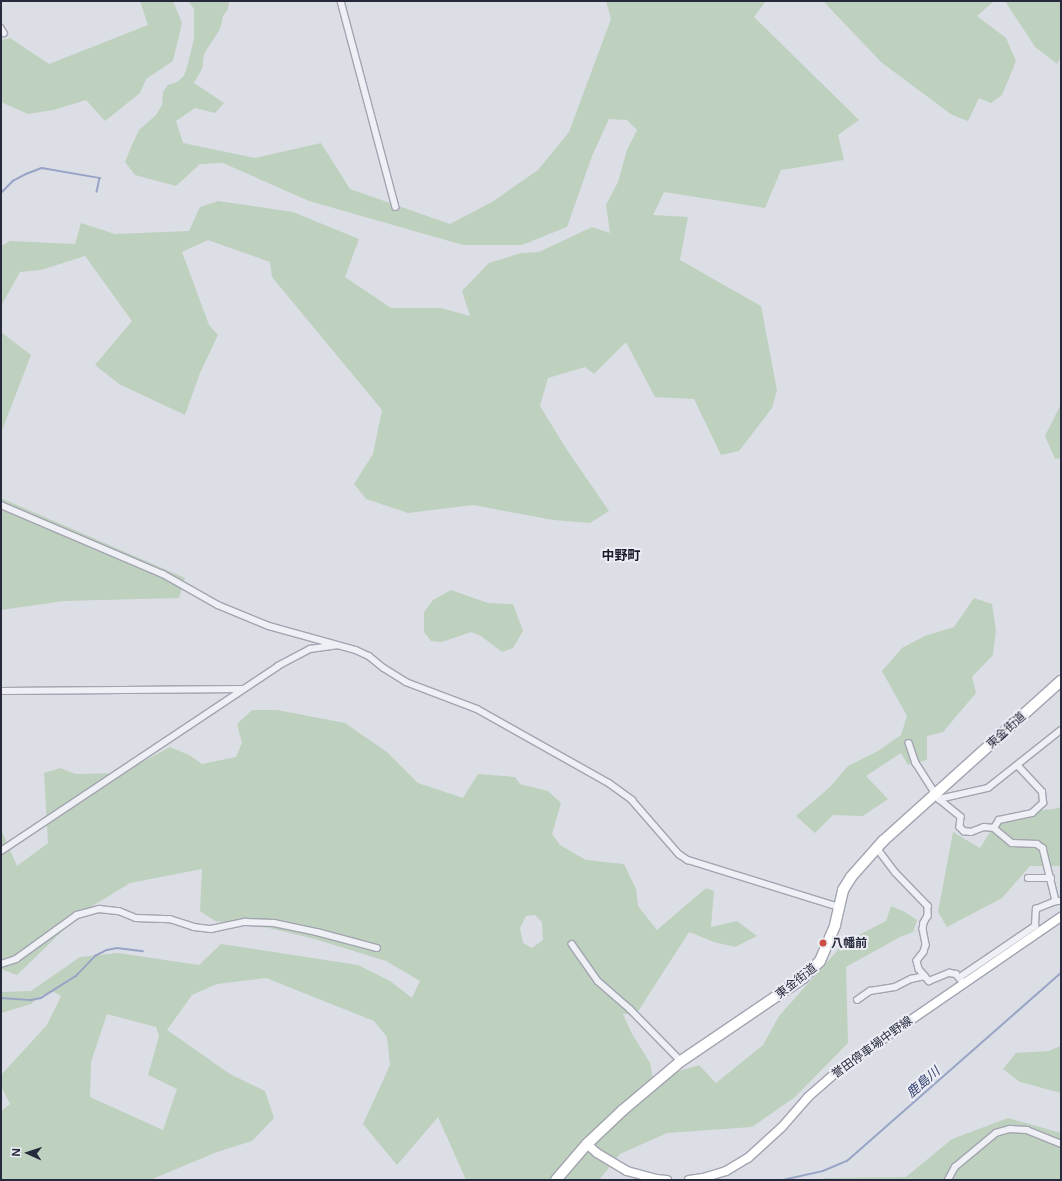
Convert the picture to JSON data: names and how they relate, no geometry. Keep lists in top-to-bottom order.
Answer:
{
  "streets": {
    "highway": ["東金街道"],
    "main road": ["誉田停車場中野線"]
  },
  "districts": ["中野町"],
  "water": ["鹿島川"],
  "places": ["八幡前"],
  "north": "left"
}
